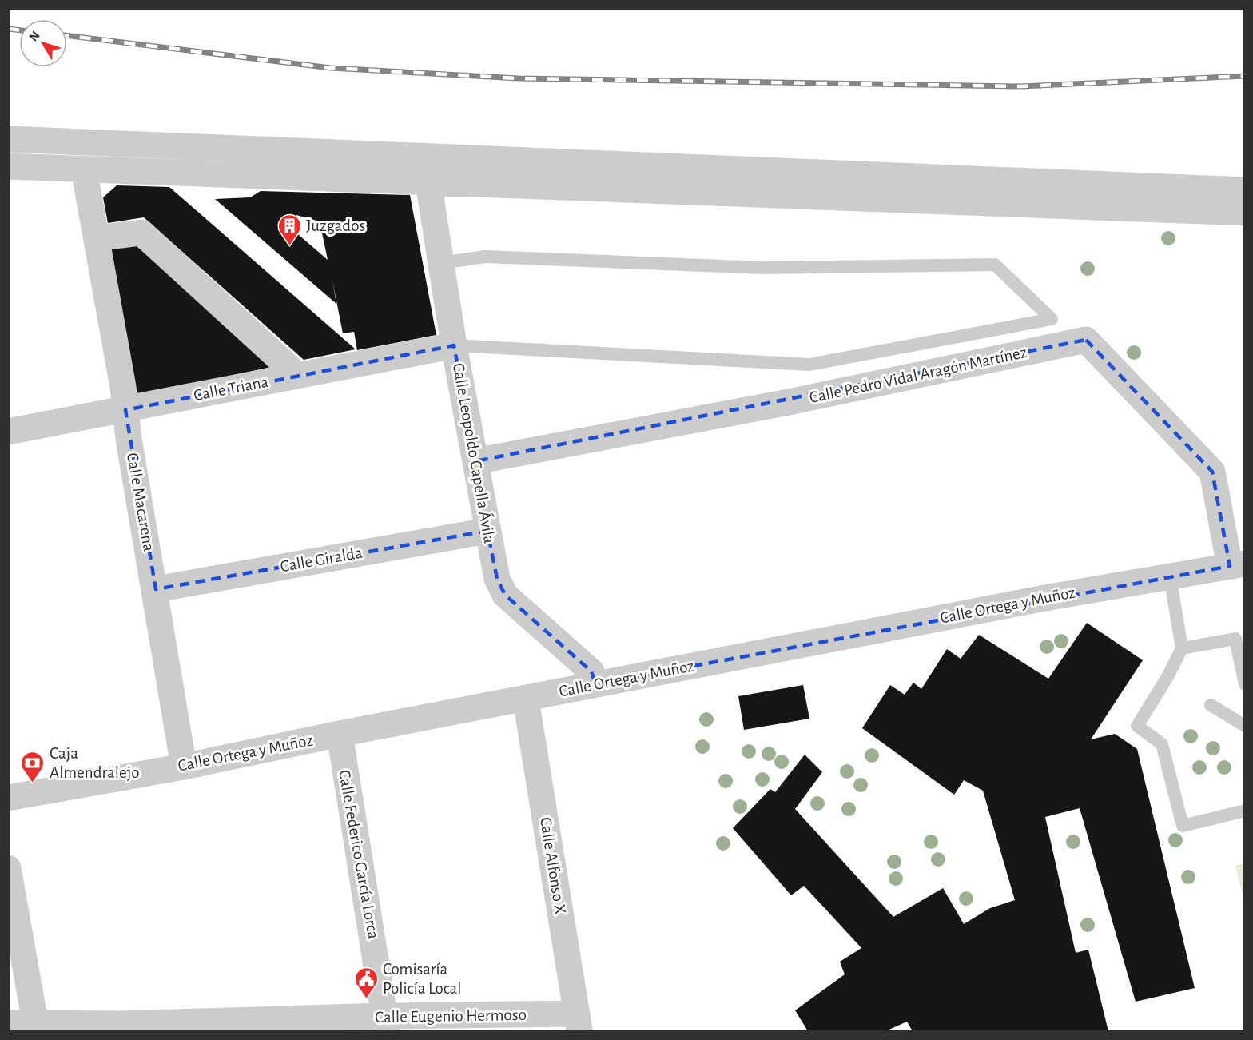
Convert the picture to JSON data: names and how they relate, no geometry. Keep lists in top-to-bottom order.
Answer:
{
  "streets": {
    "street": [
      "Calle Pedro Vidal Aragón Martínez",
      "Calle Triana",
      "Calle Leopoldo Capella Ávila",
      "Calle Macarena",
      "Calle Giralda",
      "Calle Ortega y Muñoz",
      "Calle Federico García Lorca",
      "Calle Alfonso X",
      "Calle Eugenio Hermoso"
    ]
  },
  "crossings": [
    ["Calle Pedro Vidal Aragón Martínez", "Calle Leopoldo Capella Ávila"],
    ["Calle Pedro Vidal Aragón Martínez", "Calle Ortega y Muñoz"],
    ["Calle Triana", "Calle Leopoldo Capella Ávila"],
    ["Calle Triana", "Calle Macarena"],
    ["Calle Leopoldo Capella Ávila", "Calle Giralda"],
    ["Calle Leopoldo Capella Ávila", "Calle Ortega y Muñoz"],
    ["Calle Macarena", "Calle Giralda"],
    ["Calle Macarena", "Calle Ortega y Muñoz"],
    ["Calle Ortega y Muñoz", "Calle Federico García Lorca"],
    ["Calle Ortega y Muñoz", "Calle Alfonso X"],
    ["Calle Federico García Lorca", "Calle Eugenio Hermoso"],
    ["Calle Alfonso X", "Calle Eugenio Hermoso"]
  ],
  "places": {
    "building": ["Juzgados"],
    "bank": ["Caja Almendralejo"],
    "public building": ["Comisaría Policía Local"]
  },
  "north": "top left"
}
